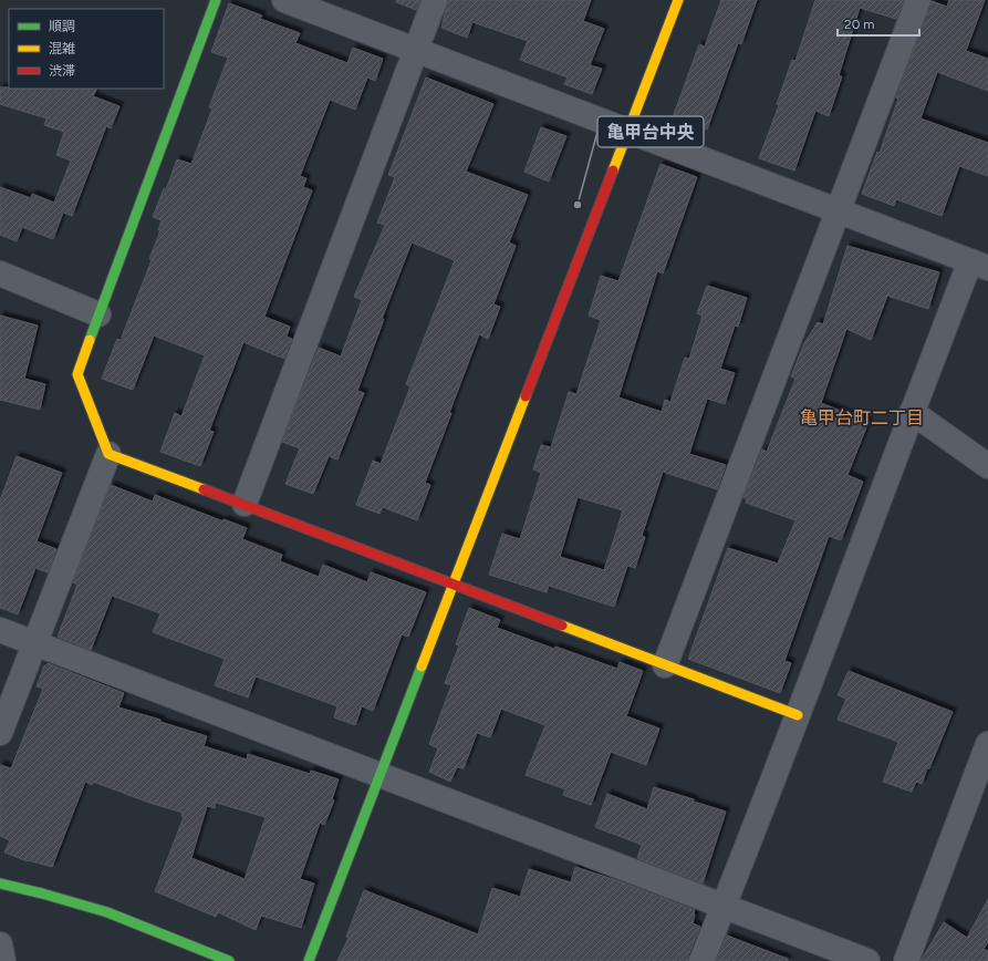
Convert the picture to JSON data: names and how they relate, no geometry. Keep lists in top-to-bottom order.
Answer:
{
  "districts": ["亀甲台町二丁目"],
  "places": ["亀甲台中央"],
  "legend": ["順調", "混雑", "渋滞"],
  "scale_bar": "20 m"
}
